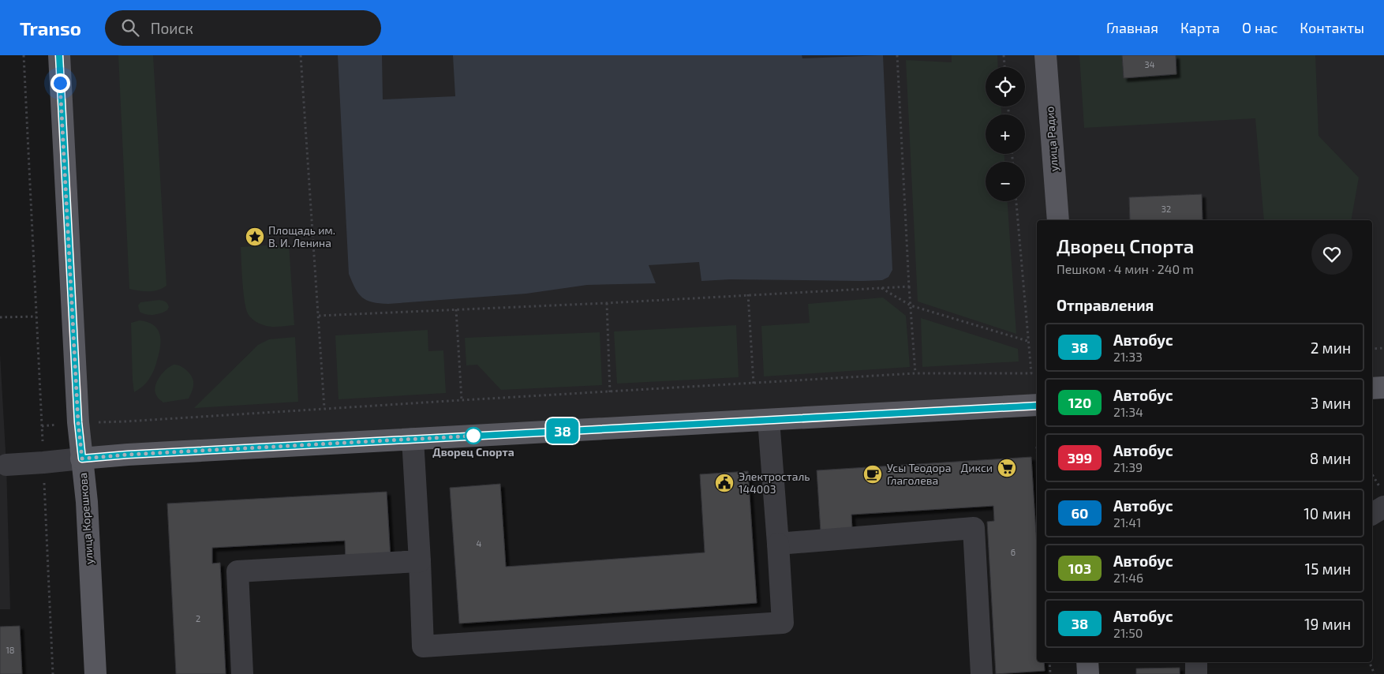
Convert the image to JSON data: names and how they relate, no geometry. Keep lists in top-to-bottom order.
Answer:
{
  "streets": {
    "main road": ["улица Радио", "улица Корешкова"]
  },
  "places": {
    "place": ["Площадь им. В. И. Ленина"],
    "other": ["Дворец Спорта"],
    "supermarket": ["Дикси"],
    "cafe": ["Усы Теодора Глаголева"],
    "public building": ["Электросталь 144003"]
  },
  "lines": ["bus line 38"],
  "house_numbers": [
    "34",
    "32",
    "4",
    "6",
    "2",
    "18"
  ],
  "page": {
    "header": "Transo",
    "search": "Поиск",
    "nav": [
      "Главная",
      "Карта",
      "О нас",
      "Контакты"
    ],
    "on_map": "38",
    "map_buttons": ["+", "−"],
    "heading": [
      ["Дворец Спорта", "Пешком · 4 мин · 240 m"],
      "Отправления"
    ],
    "list": [
      {
        "mark": "38",
        "name": "Автобус",
        "note": "21:33",
        "value": "2 мин"
      },
      {
        "mark": "120",
        "name": "Автобус",
        "note": "21:34",
        "value": "3 мин"
      },
      {
        "mark": "399",
        "name": "Автобус",
        "note": "21:39",
        "value": "8 мин"
      },
      {
        "mark": "60",
        "name": "Автобус",
        "note": "21:41",
        "value": "10 мин"
      },
      {
        "mark": "103",
        "name": "Автобус",
        "note": "21:46",
        "value": "15 мин"
      },
      {
        "mark": "38",
        "name": "Автобус",
        "note": "21:50",
        "value": "19 мин"
      }
    ]
  }
}
